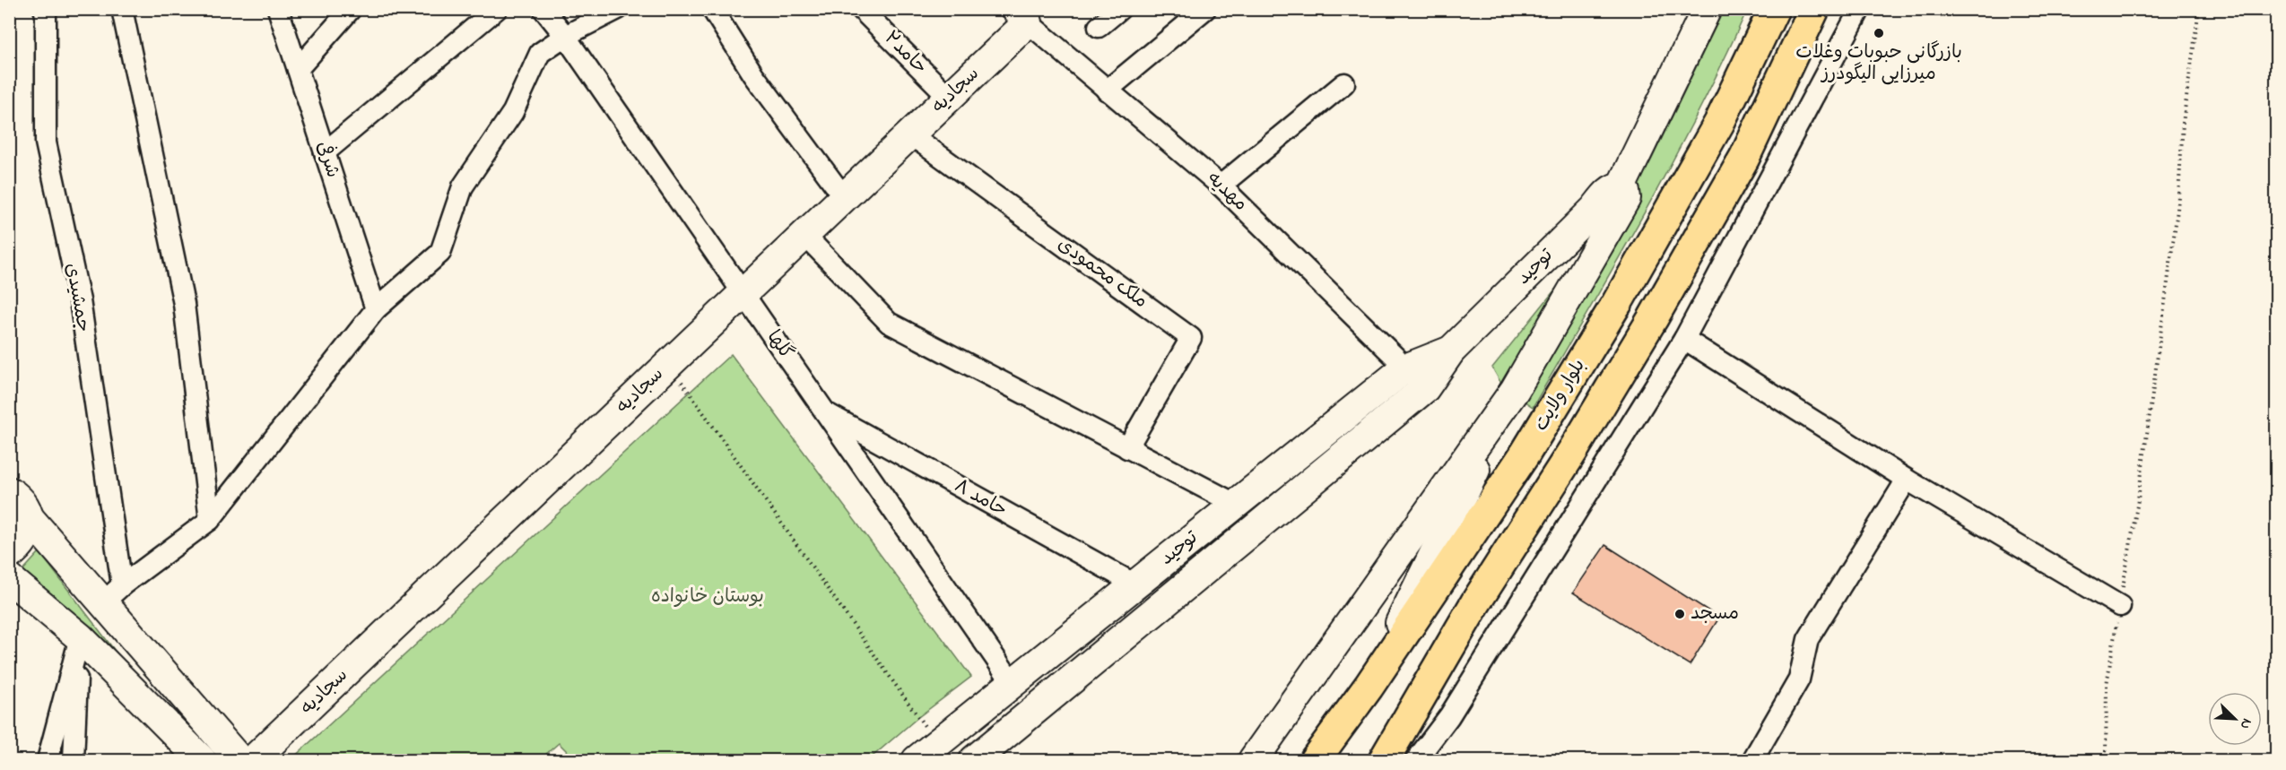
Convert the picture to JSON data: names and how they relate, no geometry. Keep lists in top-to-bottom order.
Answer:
{
  "streets": {
    "main road": ["سجادیه", "توحید", "بلوار ولایت"],
    "street": [
      "حامد۲",
      "شرفی",
      "مهدیه",
      "ملک محمودی",
      "جمشیدی",
      "گلها",
      "حامد ۸"
    ]
  },
  "crossings": [
    ["حامد۲", "سجادیه"],
    ["سجادیه", "مهدیه"],
    ["سجادیه", "ملک محمودی"],
    ["سجادیه", "گلها"],
    ["مهدیه", "توحید"],
    ["توحید", "گلها"],
    ["توحید", "حامد ۸"],
    ["گلها", "حامد ۸"]
  ],
  "parks": ["بوستان خانواده"],
  "places": ["بازرگانی حبوبات وغلات میرزایی الیگودرز", "مسجد"],
  "north": "bottom right"
}
